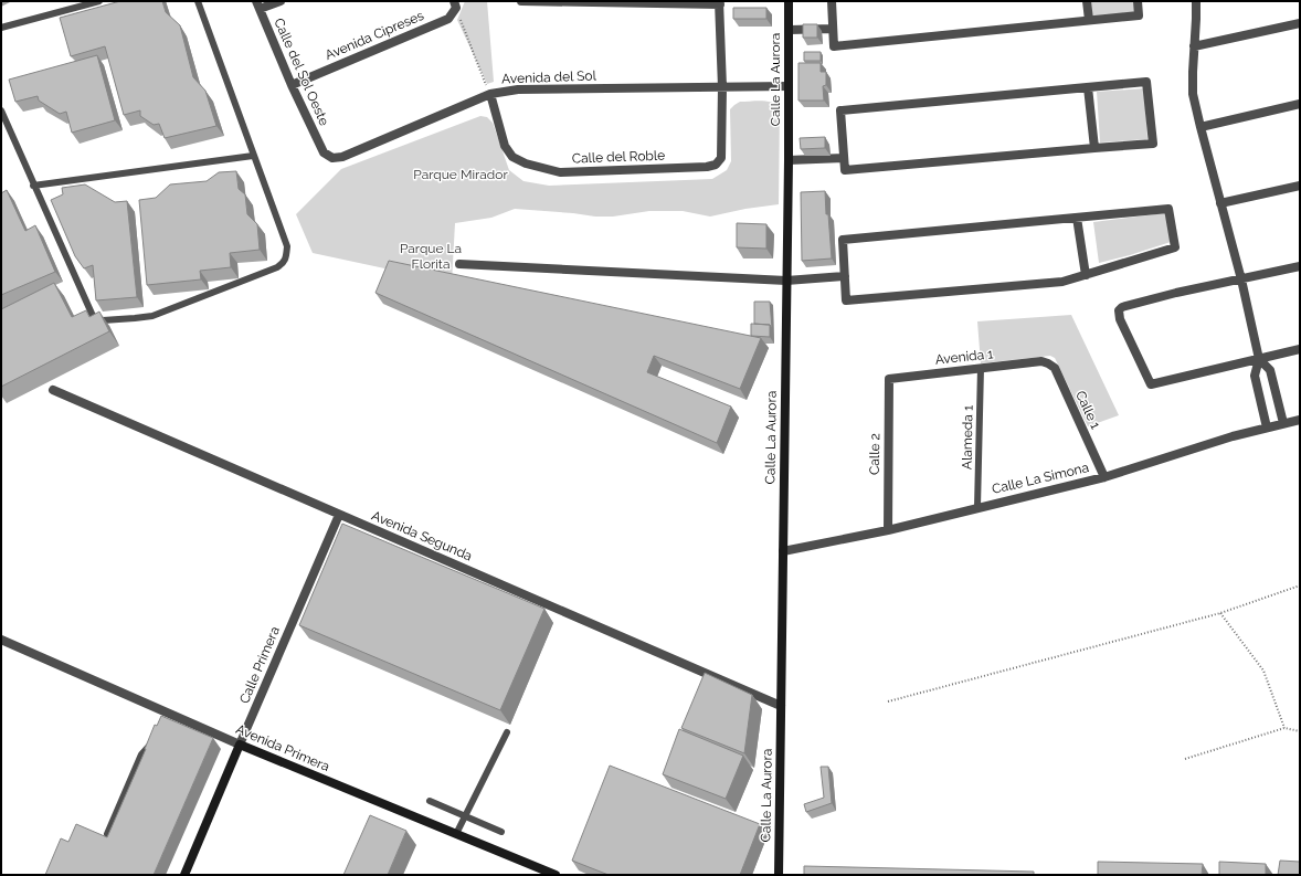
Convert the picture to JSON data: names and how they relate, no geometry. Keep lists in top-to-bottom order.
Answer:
{
  "streets": {
    "street": [
      "Avenida Cipreses",
      "Calle del Sol Oeste",
      "Avenida del Sol",
      "Calle La Aurora",
      "Calle del Roble",
      "Avenida 1",
      "Calle 1",
      "Calle 2",
      "Calle La Simona",
      "Avenida Segunda",
      "Calle Primera",
      "Avenida Primera"
    ],
    "lane": ["Alameda 1"]
  },
  "crossings": [
    ["Avenida Cipreses", "Calle del Sol Oeste"],
    ["Calle del Sol Oeste", "Avenida del Sol"],
    ["Avenida del Sol", "Calle La Aurora"],
    ["Avenida del Sol", "Calle del Roble"],
    ["Calle La Aurora", "Calle La Simona"],
    ["Calle La Aurora", "Avenida Segunda"],
    ["Avenida 1", "Calle 1"],
    ["Avenida 1", "Alameda 1"],
    ["Avenida 1", "Calle 2"],
    ["Calle 1", "Calle La Simona"],
    ["Alameda 1", "Calle La Simona"],
    ["Calle 2", "Calle La Simona"],
    ["Avenida Segunda", "Calle Primera"],
    ["Calle Primera", "Avenida Primera"]
  ],
  "parks": ["Parque Mirador", "Parque La Florita"]
}
